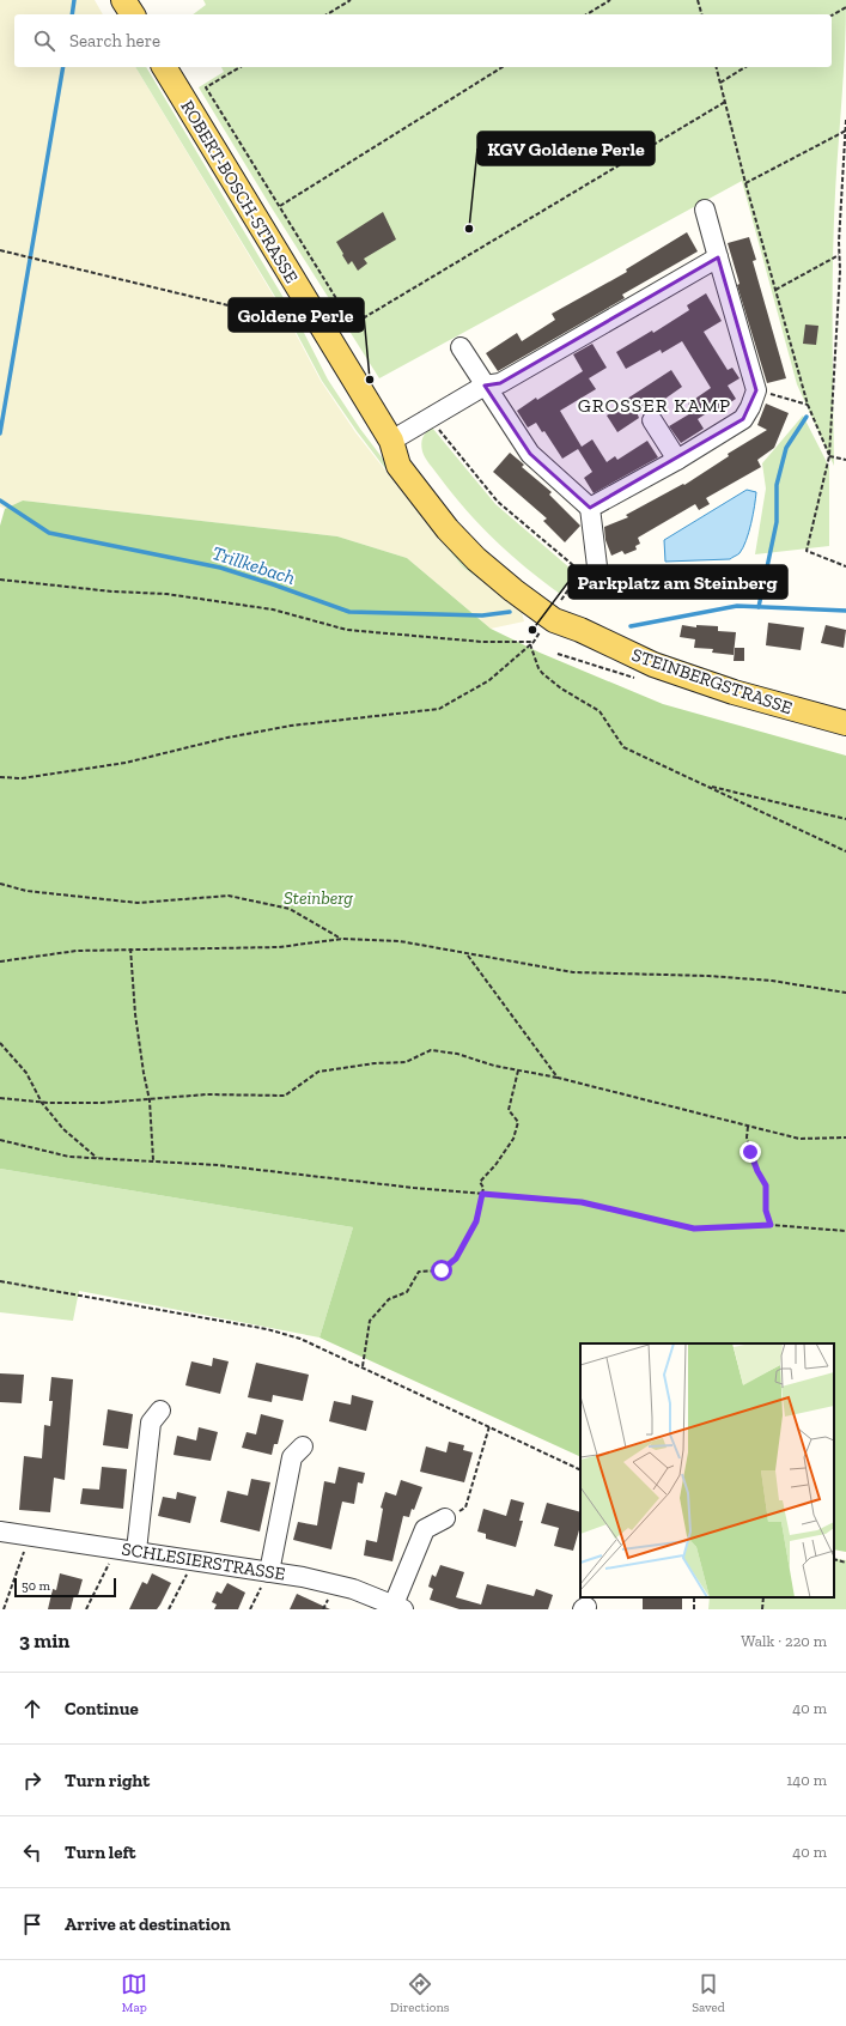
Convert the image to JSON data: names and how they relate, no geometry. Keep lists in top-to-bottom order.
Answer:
{
  "streets": {
    "main road": ["ROBERT-BOSCH-STRASSE", "STEINBERGSTRASSE"],
    "street": ["SCHLESIERSTRASSE"]
  },
  "crossings": [
    ["ROBERT-BOSCH-STRASSE", "STEINBERGSTRASSE"]
  ],
  "districts": ["GROSSER KAMP"],
  "water": ["Trillkebach"],
  "parks": ["Steinberg"],
  "places": ["KGV Goldene Perle", "Goldene Perle", "Parkplatz am Steinberg"],
  "scale_bar": "50 m",
  "page": {
    "search": "Search here",
    "scale": "50 m",
    "heading": ["3 min", "Walk · 220 m"],
    "list": [
      ["Continue", "40 m"],
      ["Turn right", "140 m"],
      ["Turn left", "40 m"],
      "Arrive at destination"
    ],
    "nav": ["Map", "Directions", "Saved"]
  }
}
